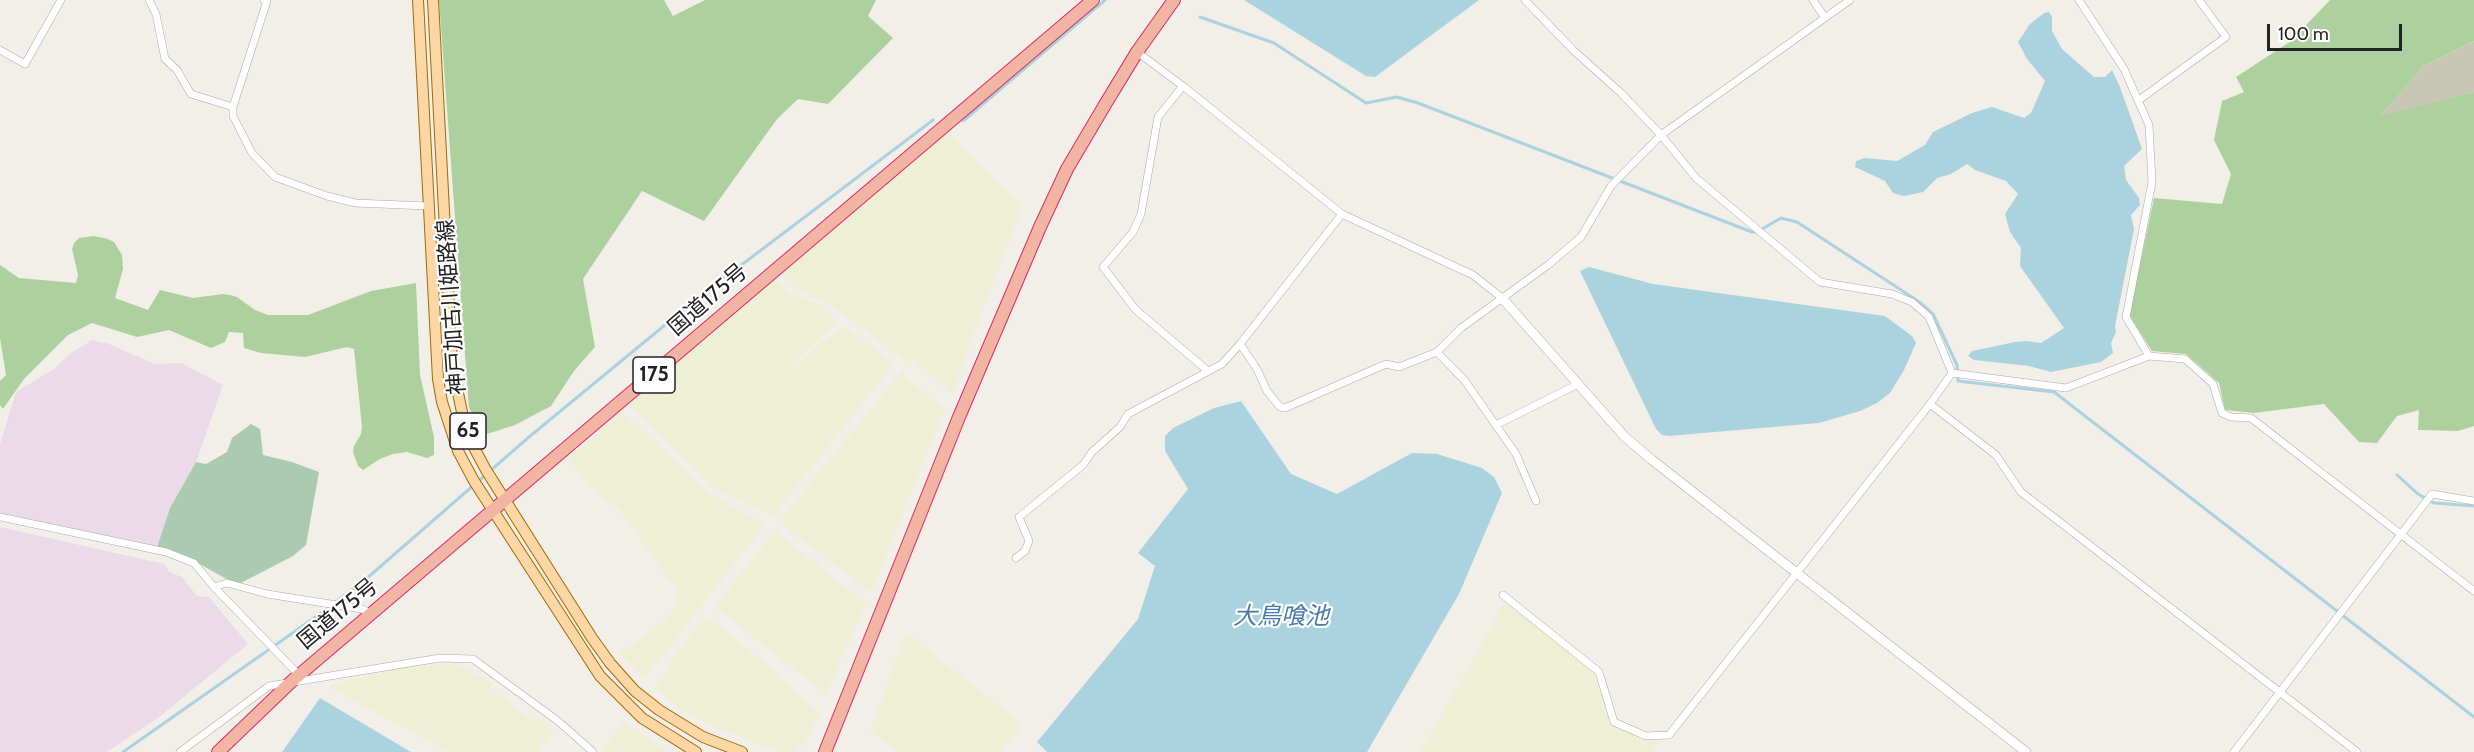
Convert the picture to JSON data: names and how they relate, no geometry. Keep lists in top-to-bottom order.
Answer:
{
  "streets": {
    "highway": ["国道175号", "175"],
    "main road": ["神戸加古川姫路線", "65"]
  },
  "crossings": [
    ["国道175号", "神戸加古川姫路線"]
  ],
  "water": ["大鳥喰池"],
  "scale_bar": "100 m"
}
